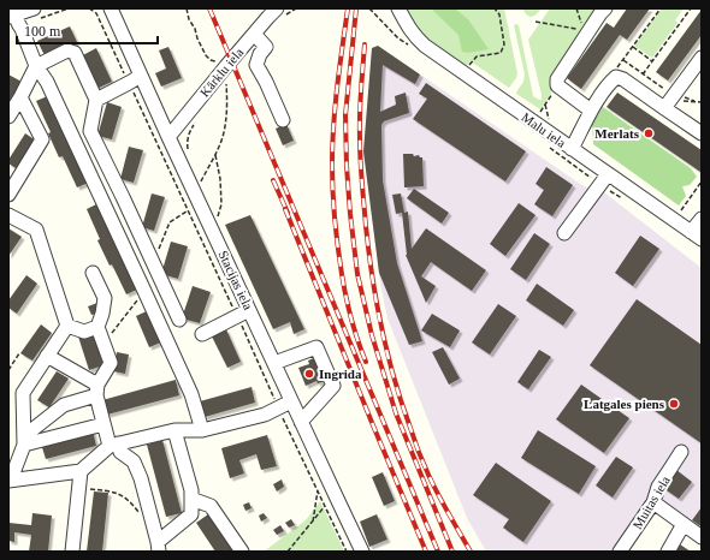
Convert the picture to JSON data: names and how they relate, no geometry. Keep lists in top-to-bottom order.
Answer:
{
  "streets": {
    "street": [
      "Kārklu iela",
      "Malu iela",
      "Stacijas iela",
      "Muitas iela"
    ]
  },
  "crossings": [
    ["Kārklu iela", "Stacijas iela"]
  ],
  "places": ["Merlats", "Ingrida", "Latgales piens"],
  "scale_bar": "100 m"
}
